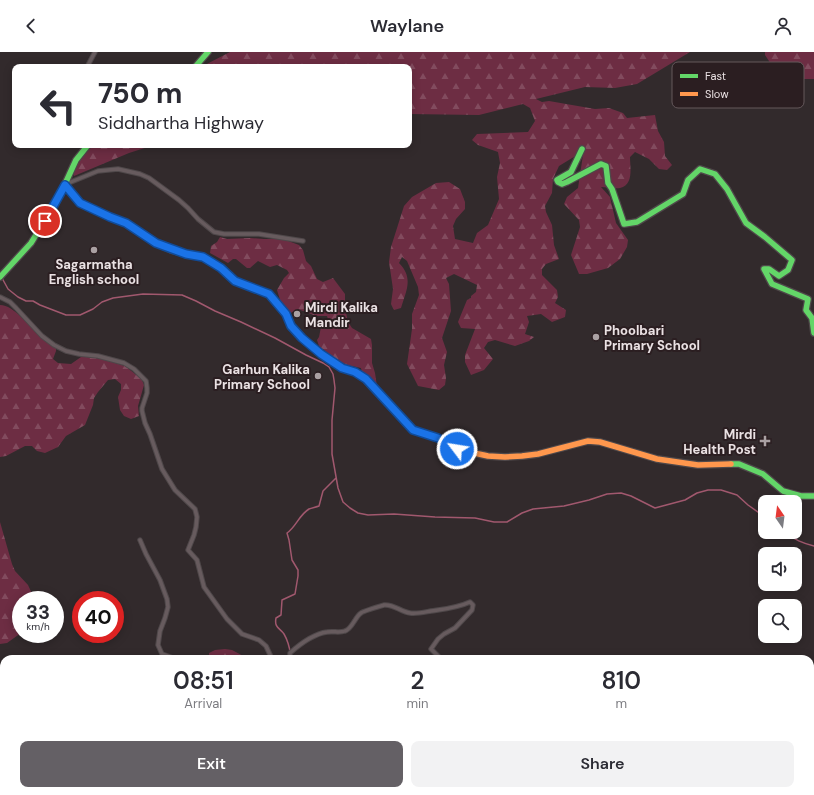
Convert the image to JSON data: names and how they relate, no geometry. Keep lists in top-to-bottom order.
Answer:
{
  "places": {
    "other": [
      "Sagarmatha English school",
      "Mirdi Kalika Mandir",
      "Phoolbari Primary School",
      "Garhun Kalika Primary School"
    ],
    "health": ["Mirdi Health Post"]
  },
  "legend": ["Fast", "Slow"],
  "north": "top",
  "page": {
    "header": "Waylane",
    "turn": ["750 m", "Siddhartha Highway"],
    "speed": "33 km/h",
    "limit": "40",
    "eta": [
      "08:51",
      "Arrival",
      "2",
      "min",
      "810",
      "m"
    ],
    "buttons": ["Exit", "Share"]
  }
}
